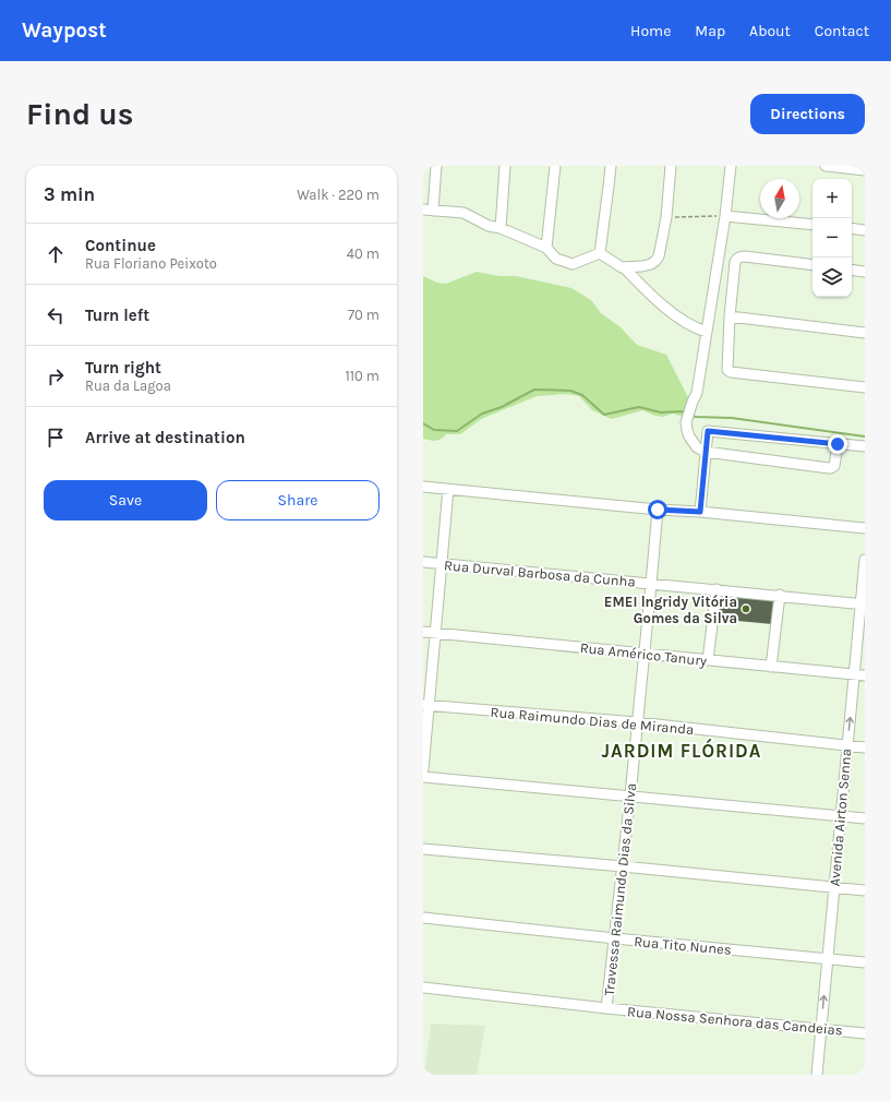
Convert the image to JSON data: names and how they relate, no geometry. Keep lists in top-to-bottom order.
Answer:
{
  "streets": {
    "street": [
      "Rua Durval Barbosa da Cunha",
      "Rua Américo Tanury",
      "Rua Raimundo Dias de Miranda",
      "Avenida Airton Senna",
      "Travessa Raimundo Dias da Silva",
      "Rua Tito Nunes",
      "Rua Nossa Senhora das Candeias"
    ]
  },
  "crossings": [
    ["Rua Durval Barbosa da Cunha", "Avenida Airton Senna"],
    ["Rua Durval Barbosa da Cunha", "Travessa Raimundo Dias da Silva"],
    ["Rua Américo Tanury", "Avenida Airton Senna"],
    ["Rua Américo Tanury", "Travessa Raimundo Dias da Silva"],
    ["Rua Raimundo Dias de Miranda", "Avenida Airton Senna"],
    ["Rua Raimundo Dias de Miranda", "Travessa Raimundo Dias da Silva"],
    ["Avenida Airton Senna", "Rua Tito Nunes"],
    ["Avenida Airton Senna", "Rua Nossa Senhora das Candeias"],
    ["Travessa Raimundo Dias da Silva", "Rua Tito Nunes"],
    ["Travessa Raimundo Dias da Silva", "Rua Nossa Senhora das Candeias"]
  ],
  "districts": ["JARDIM FLÓRIDA"],
  "places": ["EMEI lngridy Vitória Gomes da Silva"],
  "north": "top",
  "page": {
    "header": "Waypost",
    "nav": [
      "Home",
      "Map",
      "About",
      "Contact"
    ],
    "buttons": [
      "Directions",
      ["Save", "Share"]
    ],
    "title": "Find us",
    "heading": ["3 min", "Walk · 220 m"],
    "map_buttons": ["+", "−"],
    "list": [
      ["Continue", "Rua Floriano Peixoto", "40 m"],
      ["Turn left", "70 m"],
      ["Turn right", "Rua da Lagoa", "110 m"],
      "Arrive at destination"
    ]
  }
}
